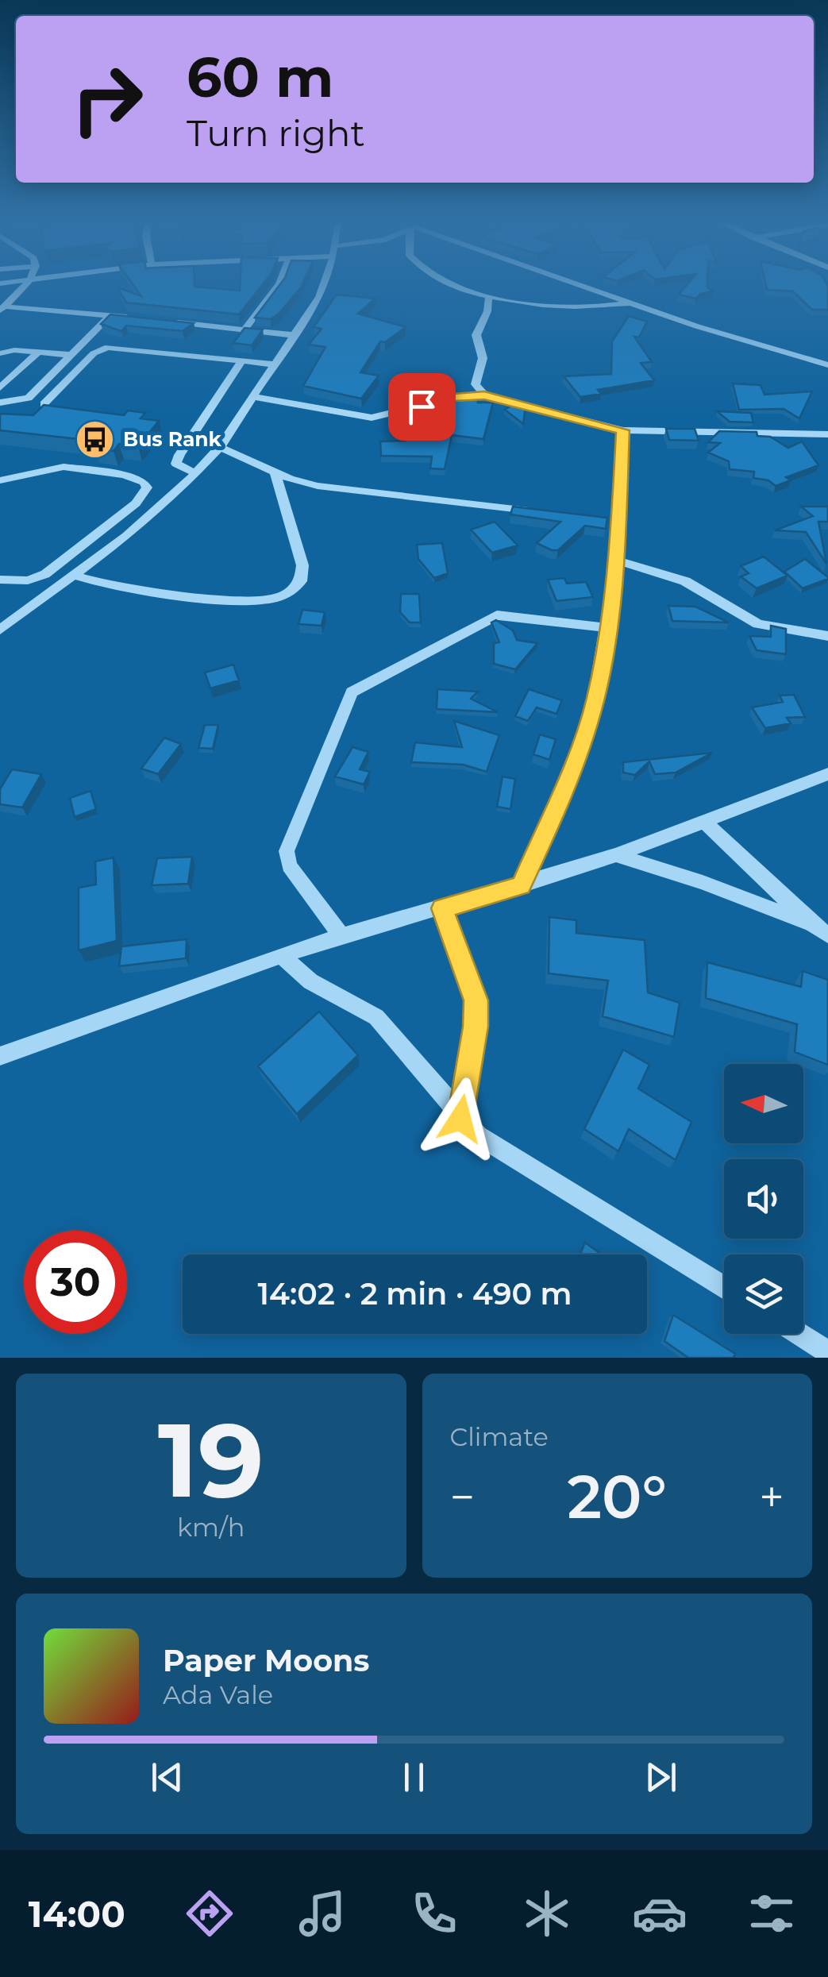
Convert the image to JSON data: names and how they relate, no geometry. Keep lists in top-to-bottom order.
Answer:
{
  "places": {
    "bus stop": ["Bus Rank"]
  },
  "north": "left",
  "page": {
    "turn": ["60 m", "Turn right"],
    "limit": "30",
    "trip": "14:02 · 2 min · 490 m",
    "tile": [
      ["19", "km/h"],
      "Climate"
    ],
    "heat": ["−", "20°", "+"],
    "song": ["Paper Moons", "Ada Vale"],
    "tabs": "14:00"
  }
}
